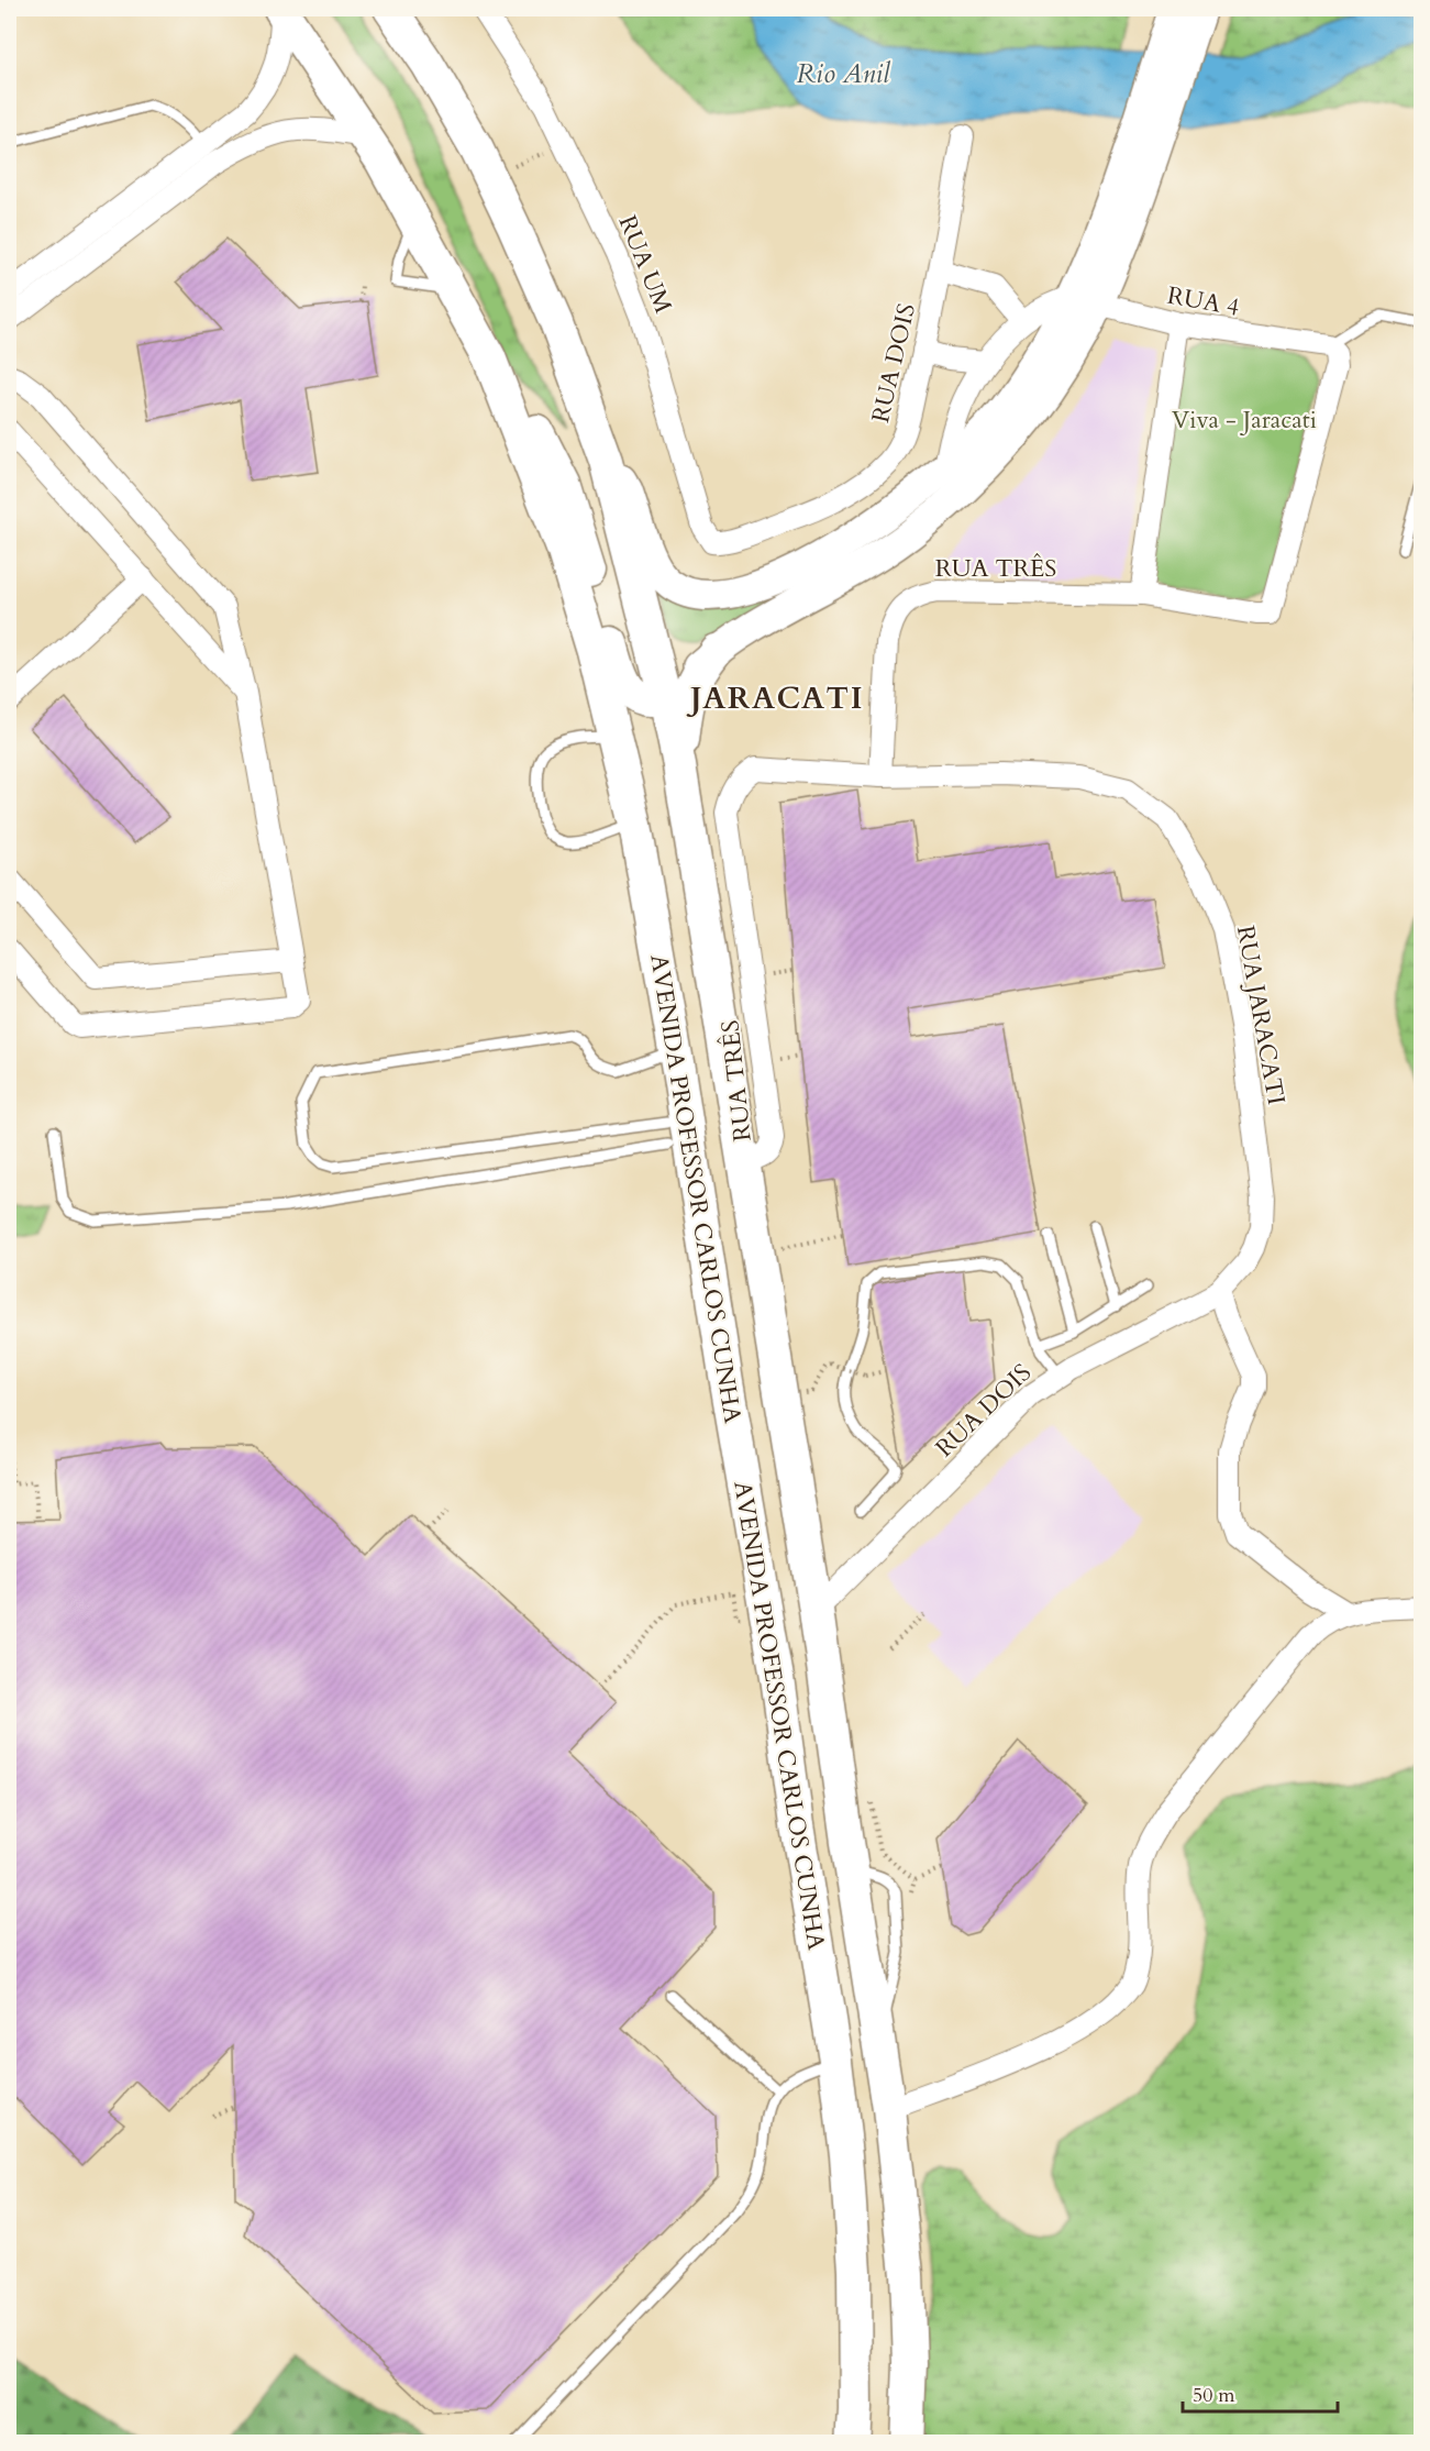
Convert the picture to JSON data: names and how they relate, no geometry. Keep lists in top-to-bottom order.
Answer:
{
  "streets": {
    "main road": ["AVENIDA PROFESSOR CARLOS CUNHA"],
    "street": [
      "RUA UM",
      "RUA 4",
      "RUA DOIS",
      "RUA TRÊS",
      "RUA JARACATI"
    ]
  },
  "crossings": [
    ["RUA UM", "RUA DOIS"],
    ["RUA 4", "RUA TRÊS"],
    ["RUA DOIS", "RUA JARACATI"],
    ["RUA DOIS", "AVENIDA PROFESSOR CARLOS CUNHA"],
    ["RUA TRÊS", "RUA JARACATI"],
    ["RUA TRÊS", "AVENIDA PROFESSOR CARLOS CUNHA"]
  ],
  "districts": ["JARACATI"],
  "water": ["Rio Anil"],
  "parks": ["Viva - Jaracati"],
  "scale_bar": "50 m"
}
